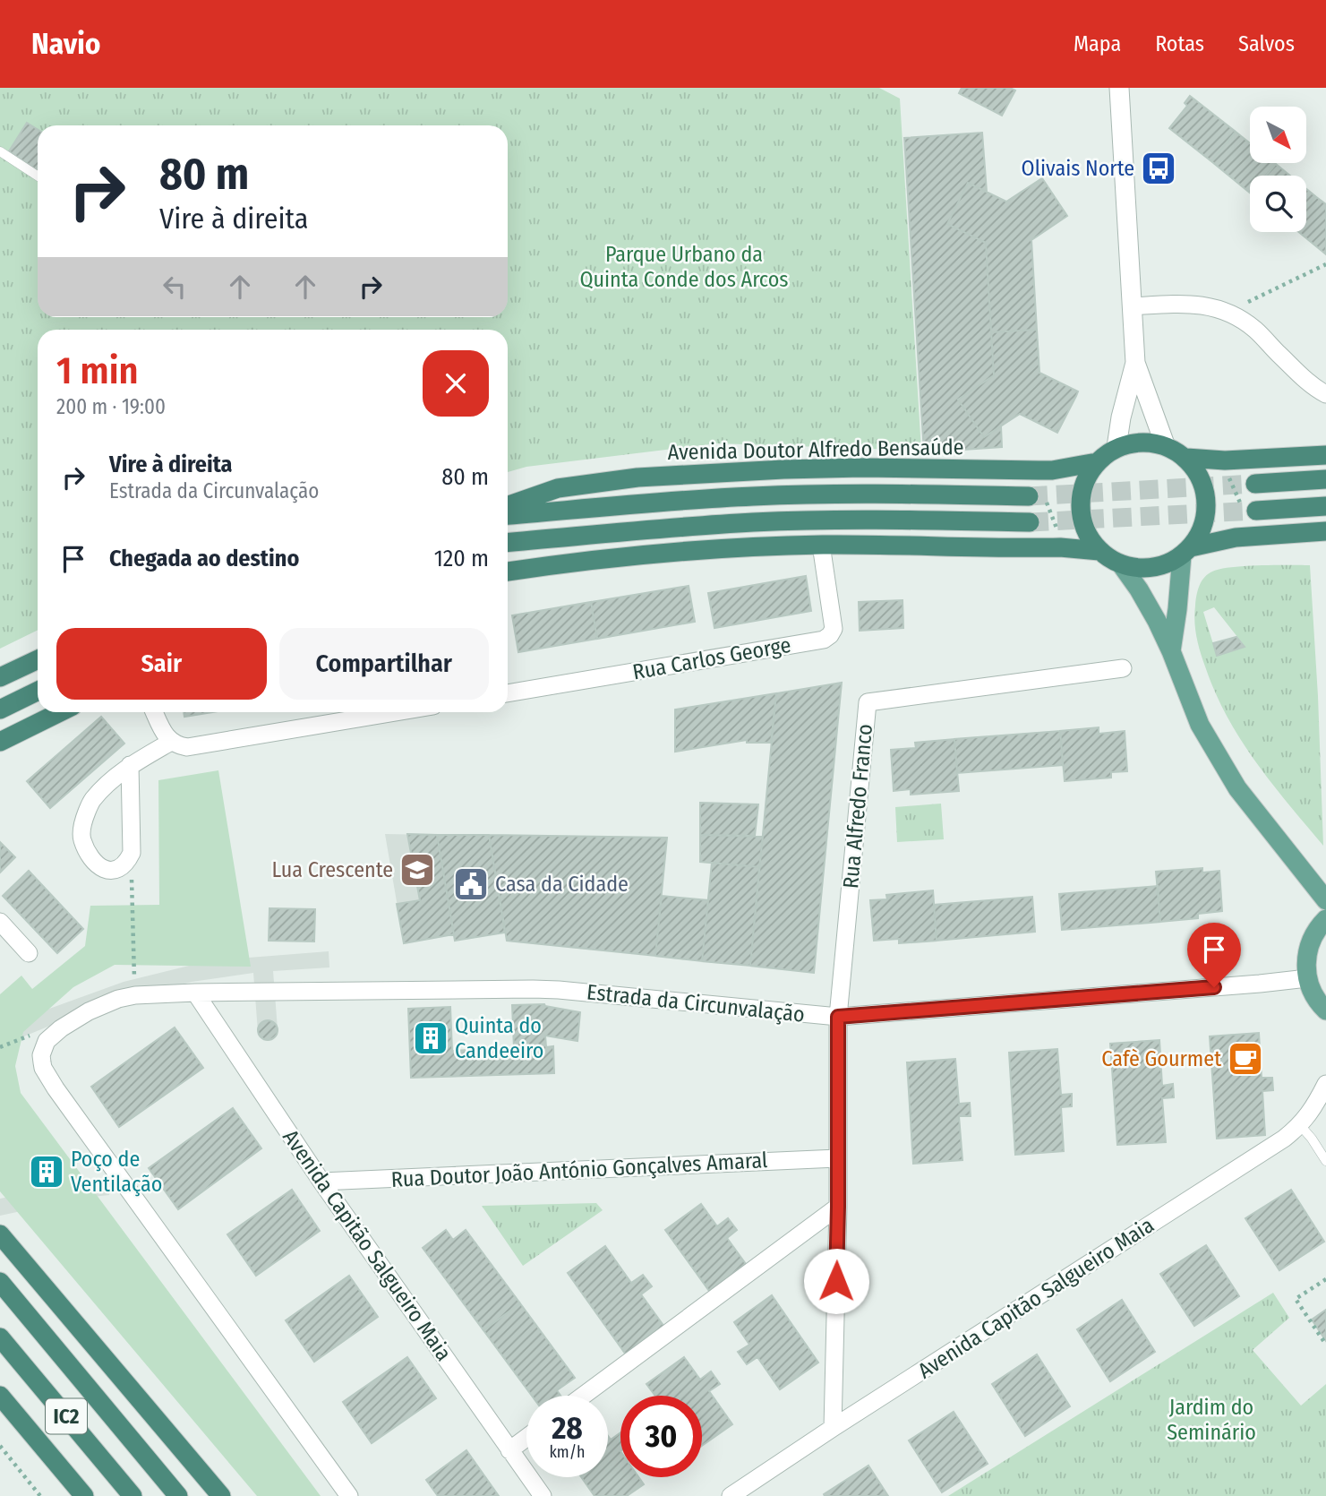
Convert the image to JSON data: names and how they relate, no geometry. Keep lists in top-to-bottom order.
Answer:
{
  "streets": {
    "highway": ["Avenida Doutor Alfredo Bensaúde", "IC2"],
    "street": [
      "Rua Carlos George",
      "Rua Alfredo Franco",
      "Estrada da Circunvalação",
      "Rua Doutor João António Gonçalves Amaral",
      "Avenida Capitão Salgueiro Maia"
    ]
  },
  "crossings": [
    ["Rua Alfredo Franco", "Estrada da Circunvalação"],
    ["Estrada da Circunvalação", "Avenida Capitão Salgueiro Maia"],
    ["Rua Doutor João António Gonçalves Amaral", "Avenida Capitão Salgueiro Maia"]
  ],
  "parks": ["Parque Urbano da Quinta Conde dos Arcos", "Jardim do Seminário"],
  "places": {
    "bus stop": ["Olivais Norte"],
    "school or university": ["Lua Crescente"],
    "public building": ["Casa da Cidade"],
    "building": ["Quinta do Candeeiro", "Poço de Ventilação"],
    "cafe": ["Cafè Gourmet"]
  },
  "north": "bottom right",
  "page": {
    "header": "Navio",
    "nav": ["Mapa", "Rotas", "Salvos"],
    "turn": ["80 m", "Vire à direita"],
    "heading": ["1 min", "200 m · 19:00"],
    "list": [
      {
        "name": "Vire à direita",
        "note": "Estrada da Circunvalação",
        "value": "80 m"
      },
      {
        "name": "Chegada ao destino",
        "value": "120 m"
      }
    ],
    "buttons": ["Sair", "Compartilhar"],
    "speed": "28 km/h",
    "limit": "30"
  }
}
